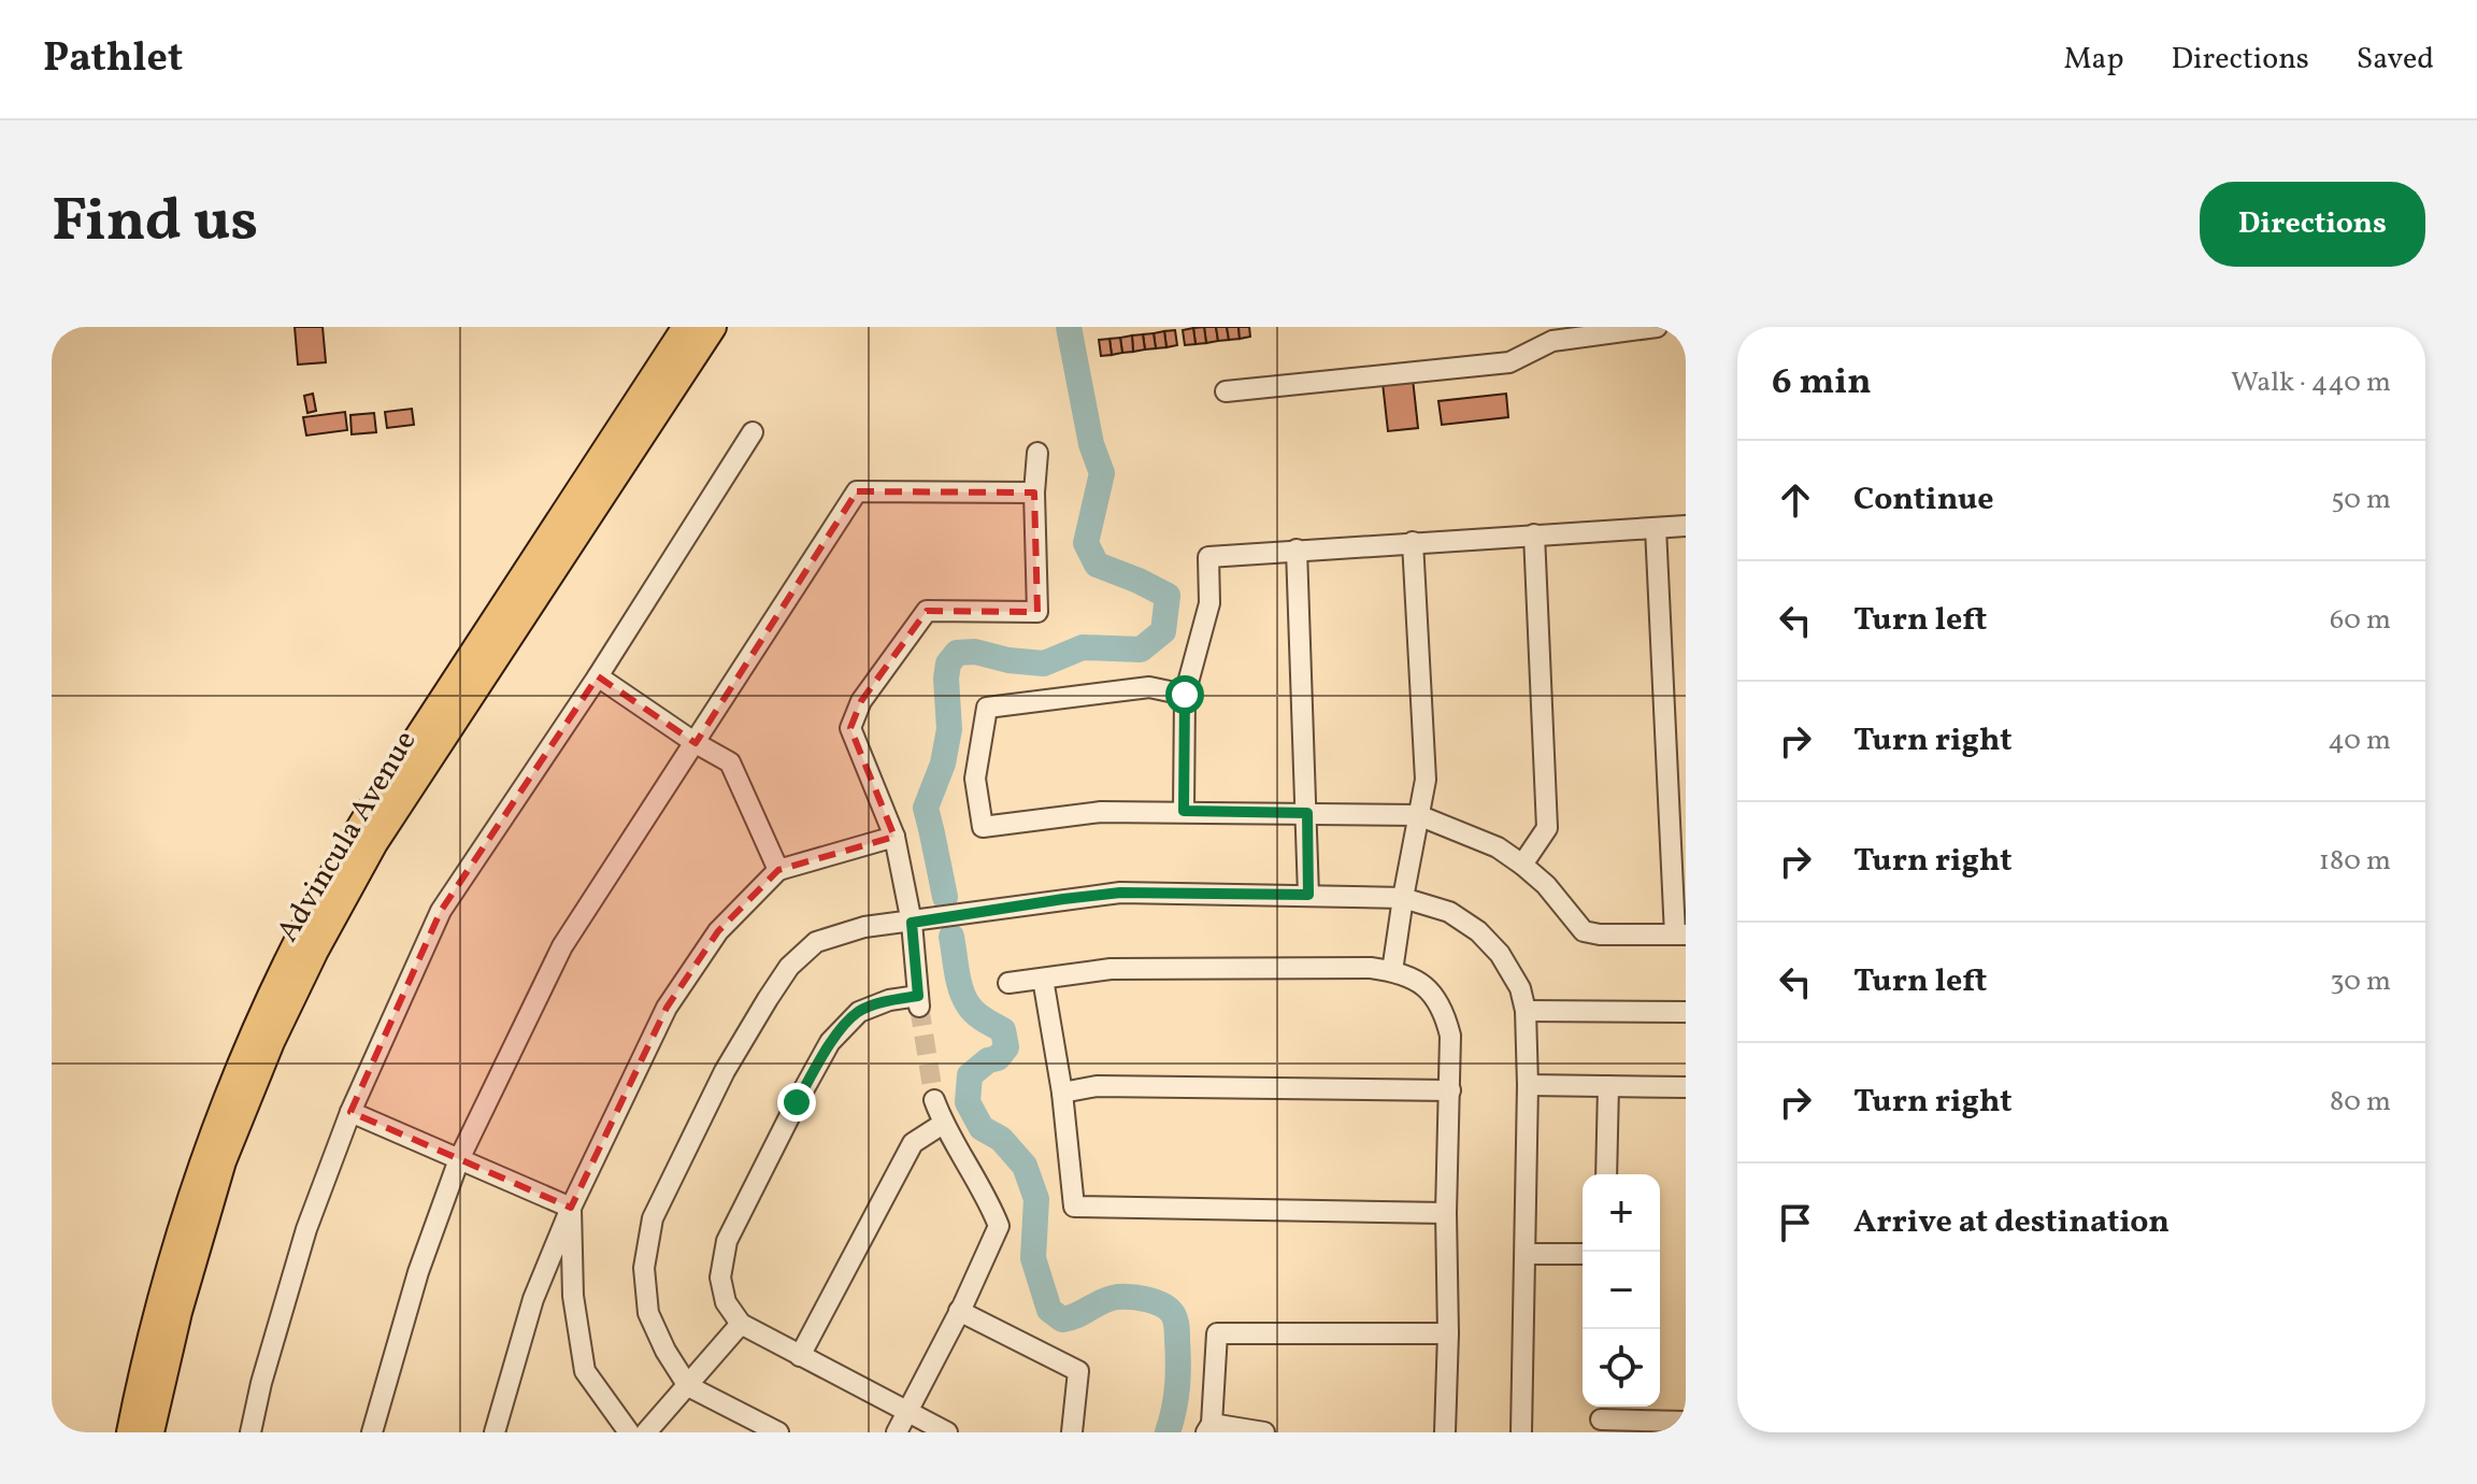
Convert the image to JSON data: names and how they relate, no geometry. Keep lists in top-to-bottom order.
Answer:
{
  "streets": {
    "main road": ["Advincula Avenue"]
  },
  "page": {
    "header": "Pathlet",
    "nav": ["Map", "Directions", "Saved"],
    "title": "Find us",
    "buttons": "Directions",
    "heading": ["6 min", "Walk · 440 m"],
    "list": [
      ["Continue", "50 m"],
      ["Turn left", "60 m"],
      ["Turn right", "40 m"],
      ["Turn right", "180 m"],
      ["Turn left", "30 m"],
      ["Turn right", "80 m"],
      "Arrive at destination"
    ],
    "map_buttons": ["+", "−"]
  }
}
